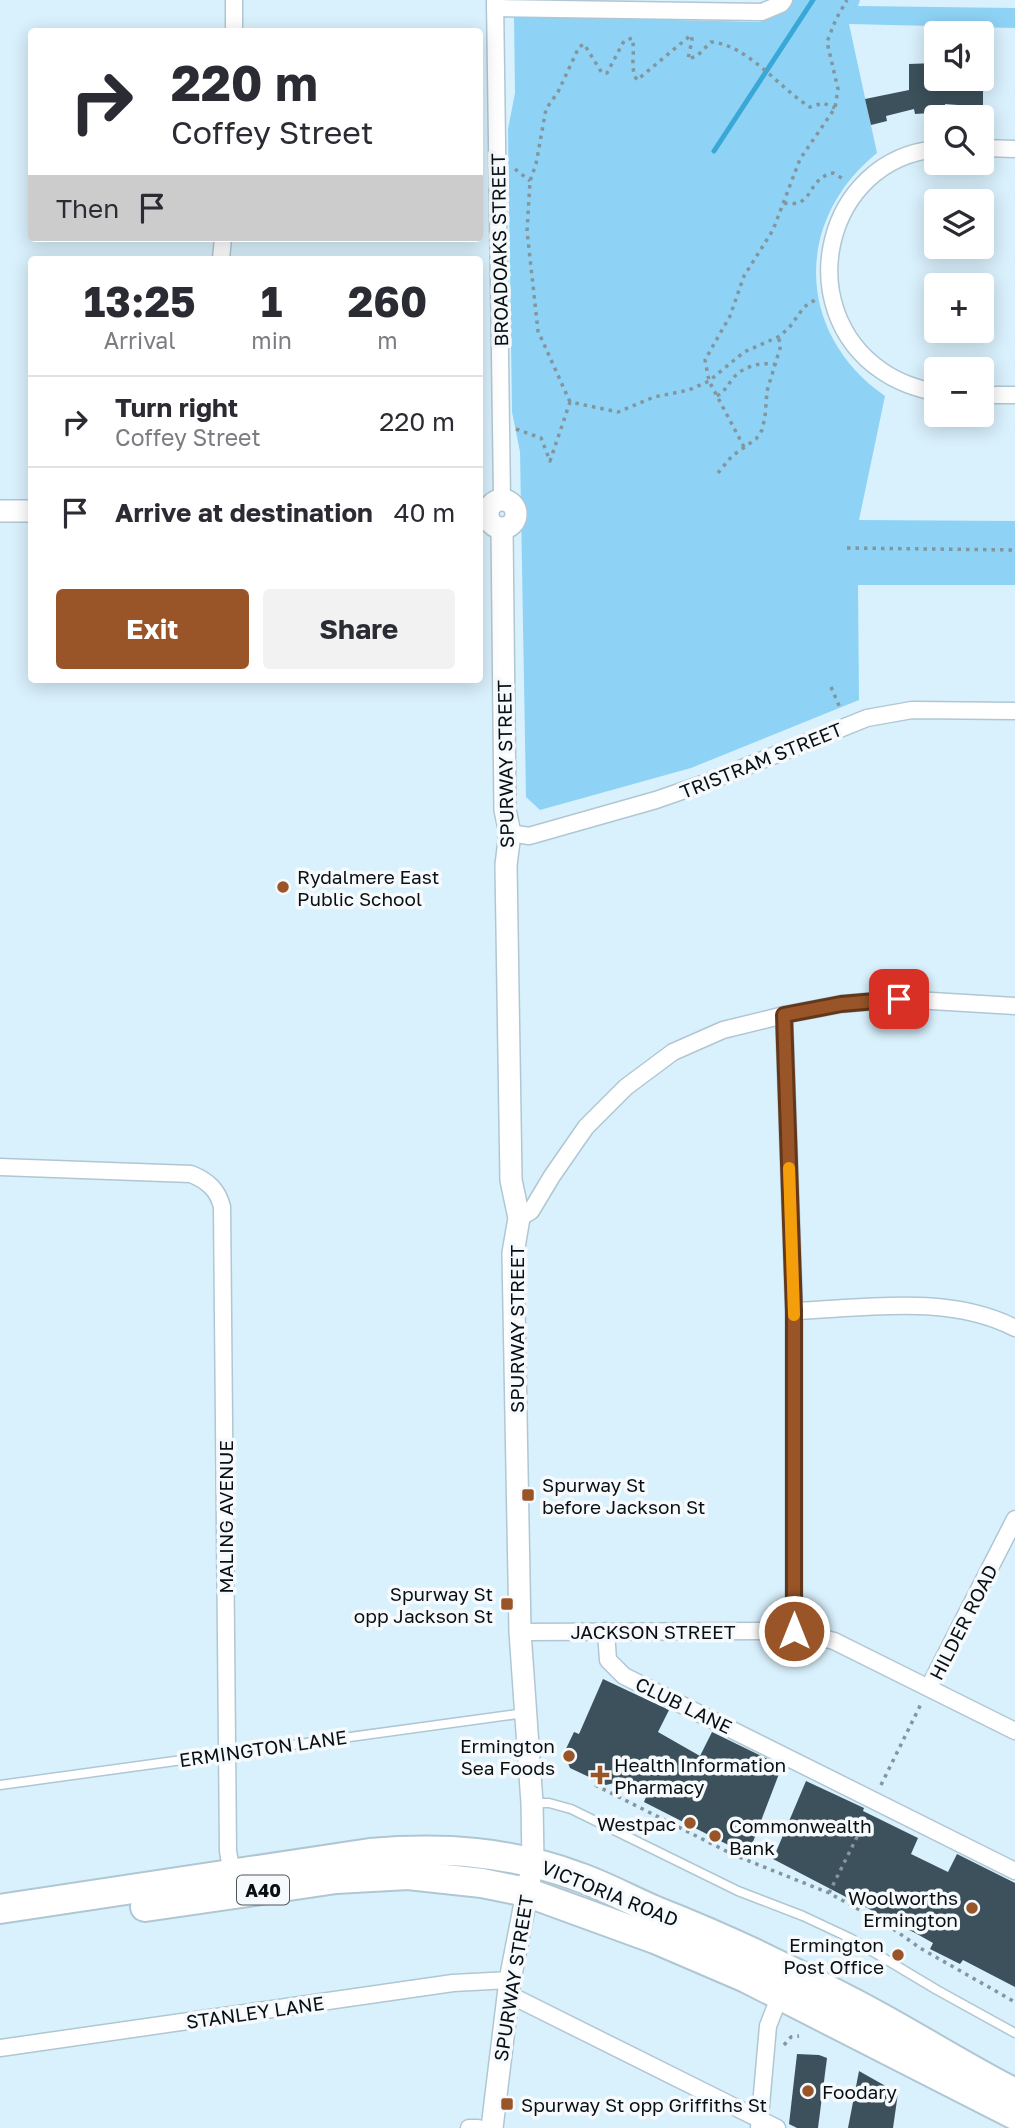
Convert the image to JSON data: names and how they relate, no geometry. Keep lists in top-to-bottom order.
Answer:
{
  "streets": {
    "highway": ["A40", "VICTORIA ROAD"],
    "street": [
      "BROADOAKS STREET",
      "TRISTRAM STREET",
      "SPURWAY STREET",
      "MALING AVENUE",
      "HILDER ROAD",
      "JACKSON STREET",
      "CLUB LANE",
      "STANLEY LANE"
    ],
    "lane": ["ERMINGTON LANE"]
  },
  "crossings": [
    ["BROADOAKS STREET", "SPURWAY STREET"],
    ["TRISTRAM STREET", "SPURWAY STREET"],
    ["SPURWAY STREET", "JACKSON STREET"],
    ["SPURWAY STREET", "ERMINGTON LANE"],
    ["SPURWAY STREET", "VICTORIA ROAD"],
    ["SPURWAY STREET", "STANLEY LANE"],
    ["MALING AVENUE", "ERMINGTON LANE"],
    ["MALING AVENUE", "VICTORIA ROAD"],
    ["HILDER ROAD", "JACKSON STREET"],
    ["JACKSON STREET", "CLUB LANE"]
  ],
  "places": {
    "other": [
      "Rydalmere East Public School",
      "Ermington Sea Foods",
      "Westpac",
      "Commonwealth Bank",
      "Woolworths Ermington",
      "Ermington Post Office",
      "Foodary"
    ],
    "transit": ["Spurway St before Jackson St", "Spurway St opp Jackson St", "Spurway St opp Griffiths St"],
    "health": ["Health Information Pharmacy"]
  },
  "page": {
    "map_buttons": ["+", "−"],
    "turn": ["220 m", "Coffey Street"],
    "then": "Then",
    "eta": [
      "13:25",
      "Arrival",
      "1",
      "min",
      "260",
      "m"
    ],
    "list": [
      {
        "name": "Turn right",
        "note": "Coffey Street",
        "value": "220 m"
      },
      {
        "name": "Arrive at destination",
        "value": "40 m"
      }
    ],
    "buttons": ["Exit", "Share"]
  }
}
